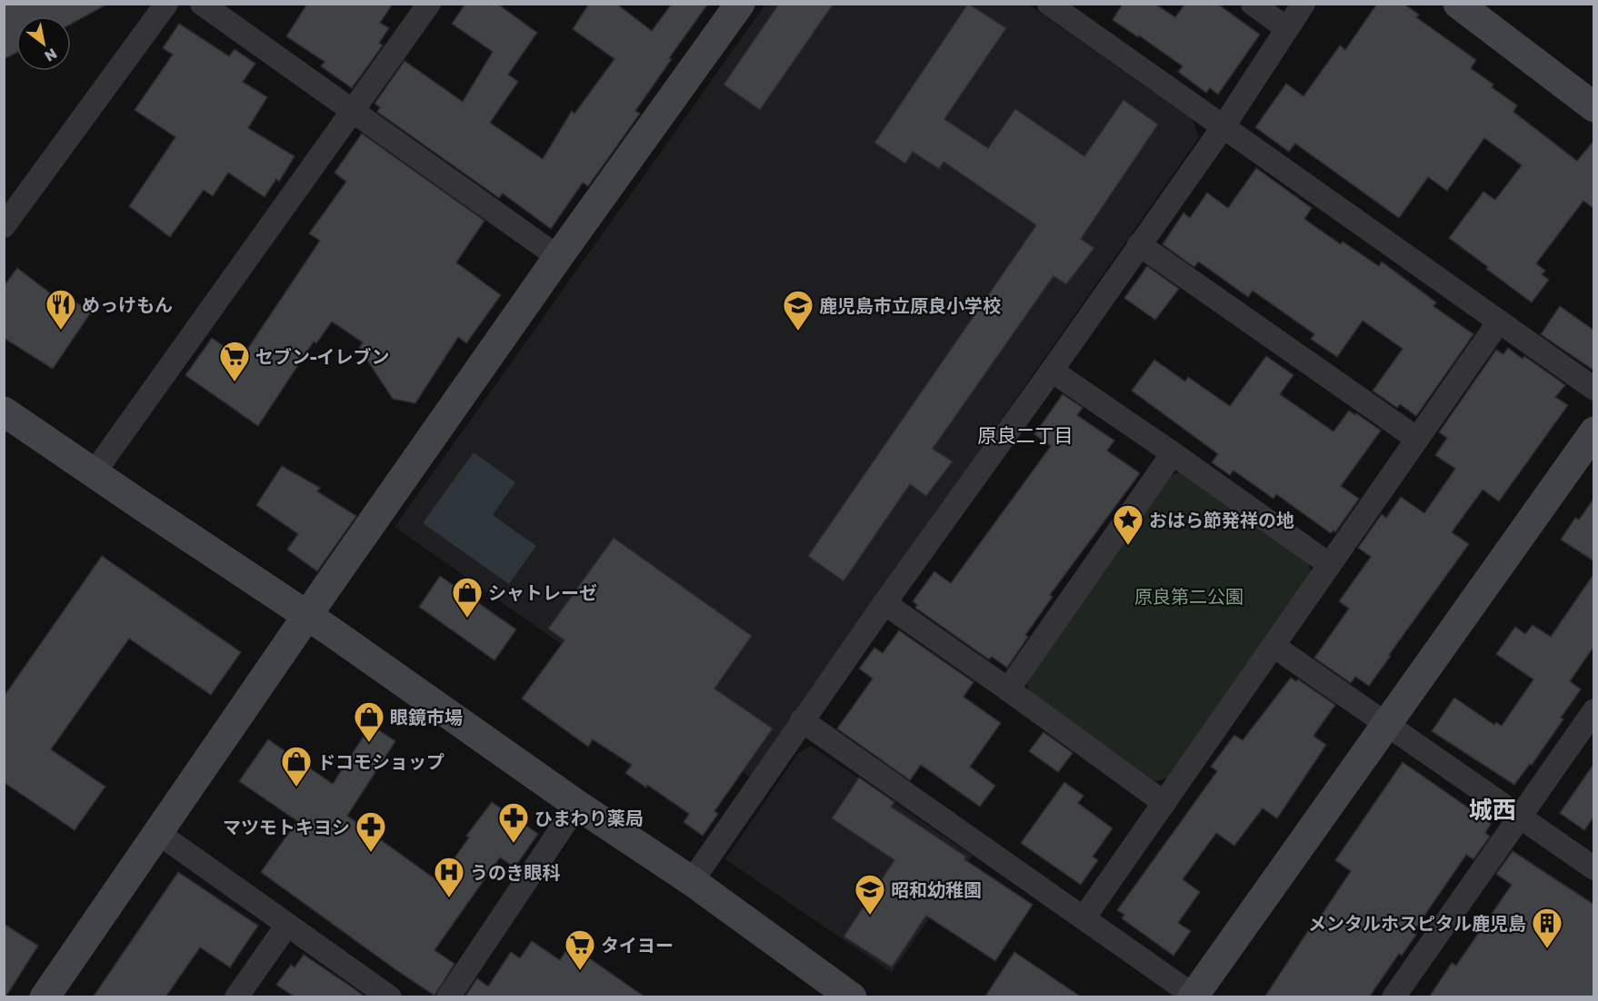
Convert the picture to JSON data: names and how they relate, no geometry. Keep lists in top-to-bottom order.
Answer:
{
  "districts": ["原良二丁目", "城西"],
  "parks": ["原良第二公園"],
  "places": {
    "restaurant": ["めっけもん"],
    "school or university": ["鹿児島市立原良小学校", "昭和幼稚園"],
    "supermarket": ["セブン-イレブン", "タイヨー"],
    "place": ["おはら節発祥の地"],
    "shop": ["シャトレーゼ", "眼鏡市場", "ドコモショップ"],
    "pharmacy": ["ひまわり薬局", "マツモトキヨシ"],
    "hospital": ["うのき眼科"],
    "building": ["メンタルホスピタル鹿児島"]
  },
  "north": "bottom right"
}
